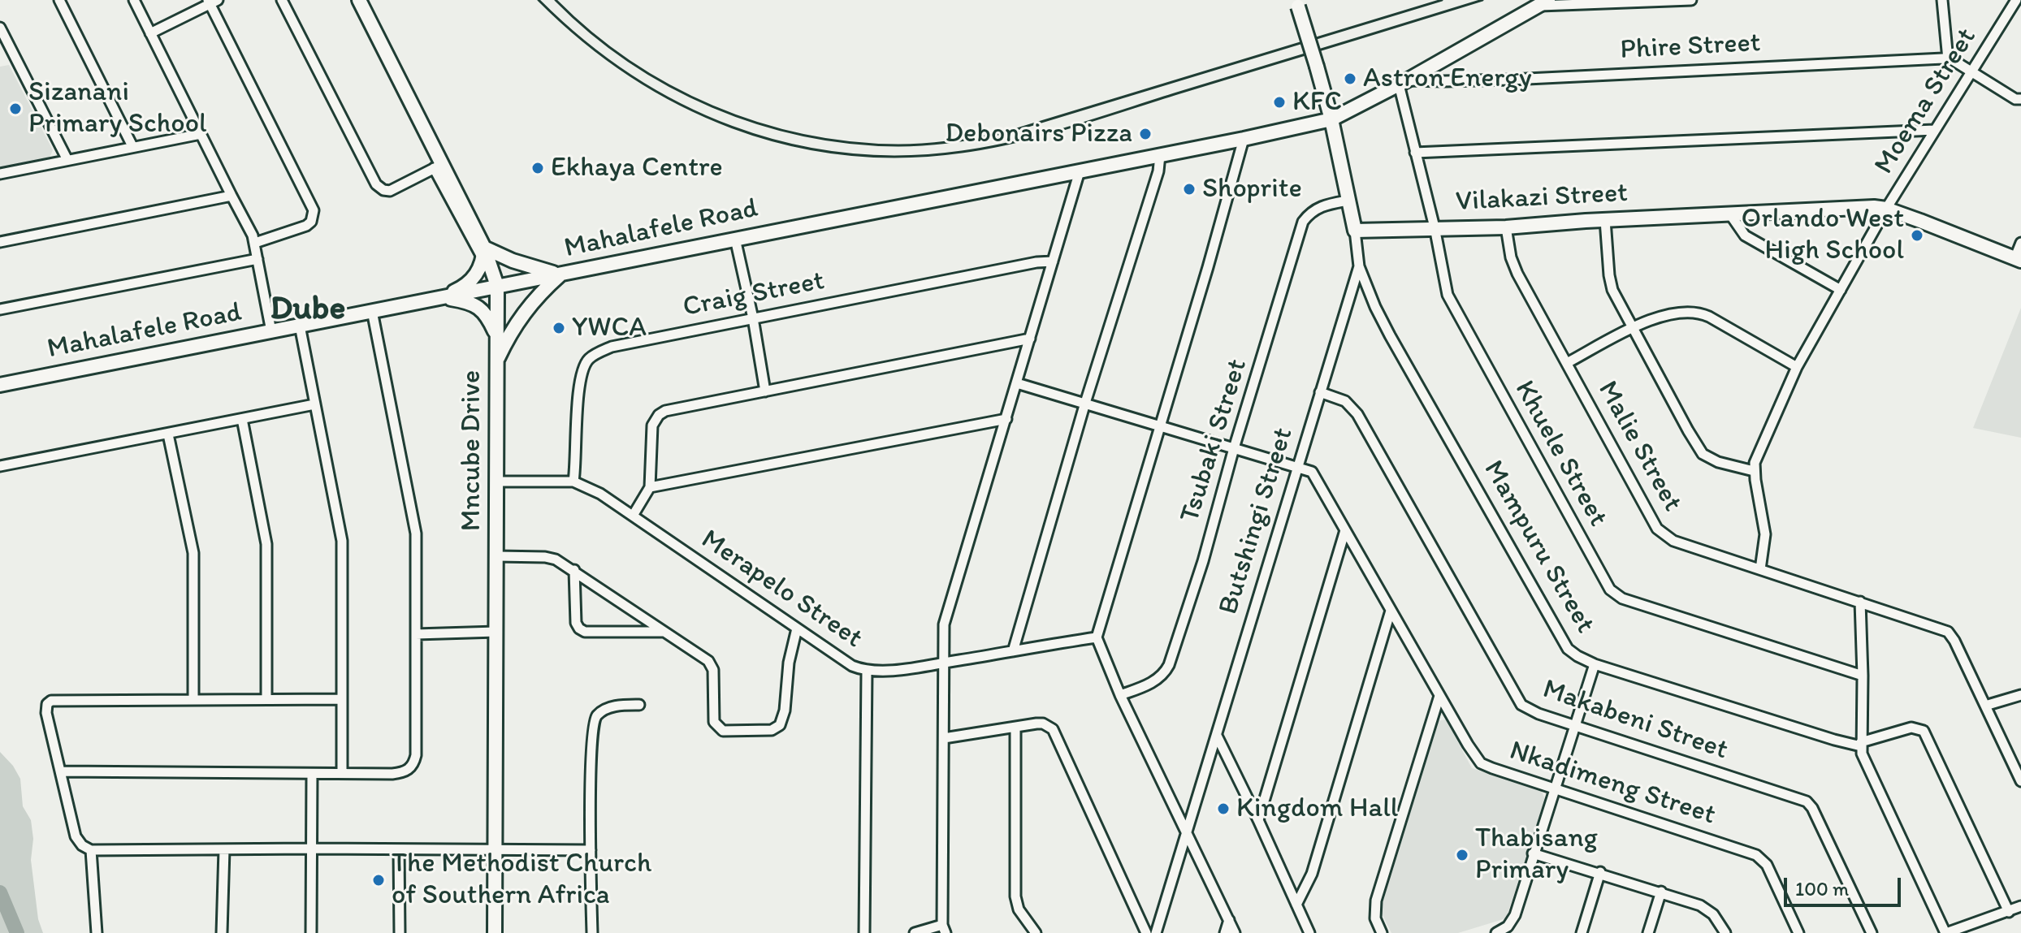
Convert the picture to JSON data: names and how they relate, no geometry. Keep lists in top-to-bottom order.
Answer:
{
  "streets": {
    "main road": [
      "Vilakazi Street",
      "Mahalafele Road",
      "Mncube Drive",
      "Butshingi Street"
    ],
    "street": [
      "Phire Street",
      "Moema Street",
      "Craig Street",
      "Tsubaki Street",
      "Malie Street",
      "Khuele Street",
      "Mampuru Street",
      "Merapelo Street",
      "Makabeni Street",
      "Nkadimeng Street"
    ]
  },
  "crossings": [
    ["Phire Street", "Moema Street"],
    ["Phire Street", "Mahalafele Road"],
    ["Phire Street", "Khuele Street"],
    ["Moema Street", "Vilakazi Street"],
    ["Moema Street", "Malie Street"],
    ["Vilakazi Street", "Malie Street"],
    ["Vilakazi Street", "Khuele Street"],
    ["Vilakazi Street", "Butshingi Street"],
    ["Mahalafele Road", "Mncube Drive"],
    ["Mahalafele Road", "Khuele Street"],
    ["Mahalafele Road", "Butshingi Street"],
    ["Craig Street", "Merapelo Street"],
    ["Tsubaki Street", "Butshingi Street"],
    ["Mncube Drive", "Merapelo Street"],
    ["Butshingi Street", "Mampuru Street"],
    ["Butshingi Street", "Makabeni Street"],
    ["Butshingi Street", "Nkadimeng Street"]
  ],
  "districts": ["Dube"],
  "places": [
    "Astron Energy",
    "KFC",
    "Sizanani Primary School",
    "Debonairs Pizza",
    "Ekhaya Centre",
    "Shoprite",
    "Orlando West High School",
    "YWCA",
    "Kingdom Hall",
    "Thabisang Primary",
    "The Methodist Church of Southern Africa"
  ],
  "scale_bar": "100 m"
}
